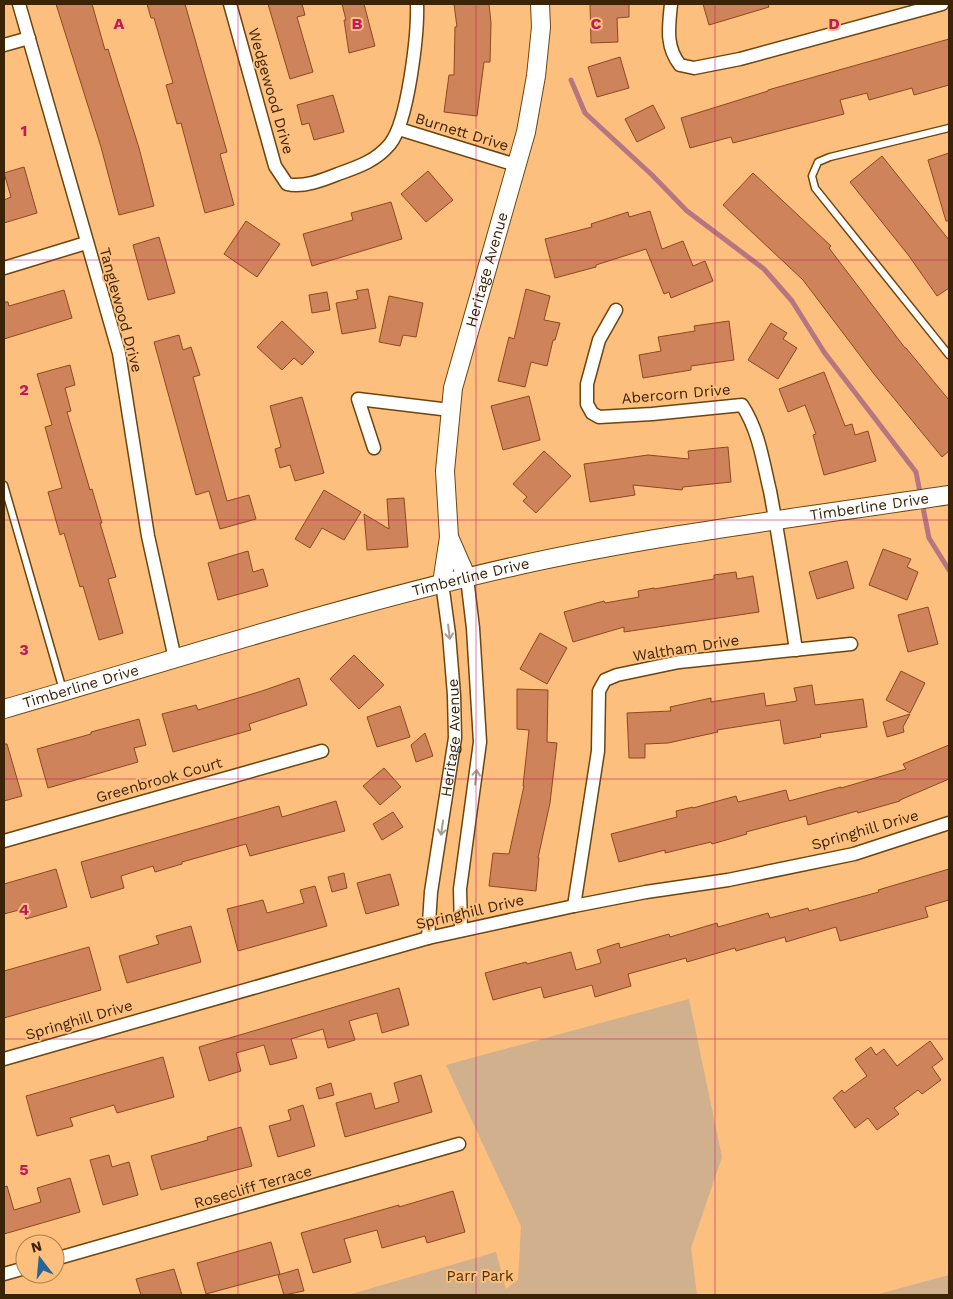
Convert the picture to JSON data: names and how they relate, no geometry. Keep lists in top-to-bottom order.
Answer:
{
  "streets": {
    "street": [
      "Wedgewood Drive",
      "Burnett Drive",
      "Heritage Avenue",
      "Tanglewood Drive",
      "Abercorn Drive",
      "Timberline Drive",
      "Waltham Drive",
      "Greenbrook Court",
      "Springhill Drive",
      "Rosecliff Terrace"
    ]
  },
  "crossings": [
    ["Wedgewood Drive", "Burnett Drive"],
    ["Burnett Drive", "Heritage Avenue"],
    ["Heritage Avenue", "Timberline Drive"],
    ["Heritage Avenue", "Springhill Drive"],
    ["Tanglewood Drive", "Timberline Drive"],
    ["Abercorn Drive", "Timberline Drive"],
    ["Abercorn Drive", "Waltham Drive"],
    ["Waltham Drive", "Springhill Drive"]
  ],
  "parks": ["Parr Park"],
  "north": "top",
  "grid": {
    "columns": [
      "A",
      "B",
      "C",
      "D"
    ],
    "rows": [
      "1",
      "2",
      "3",
      "4",
      "5"
    ]
  }
}
